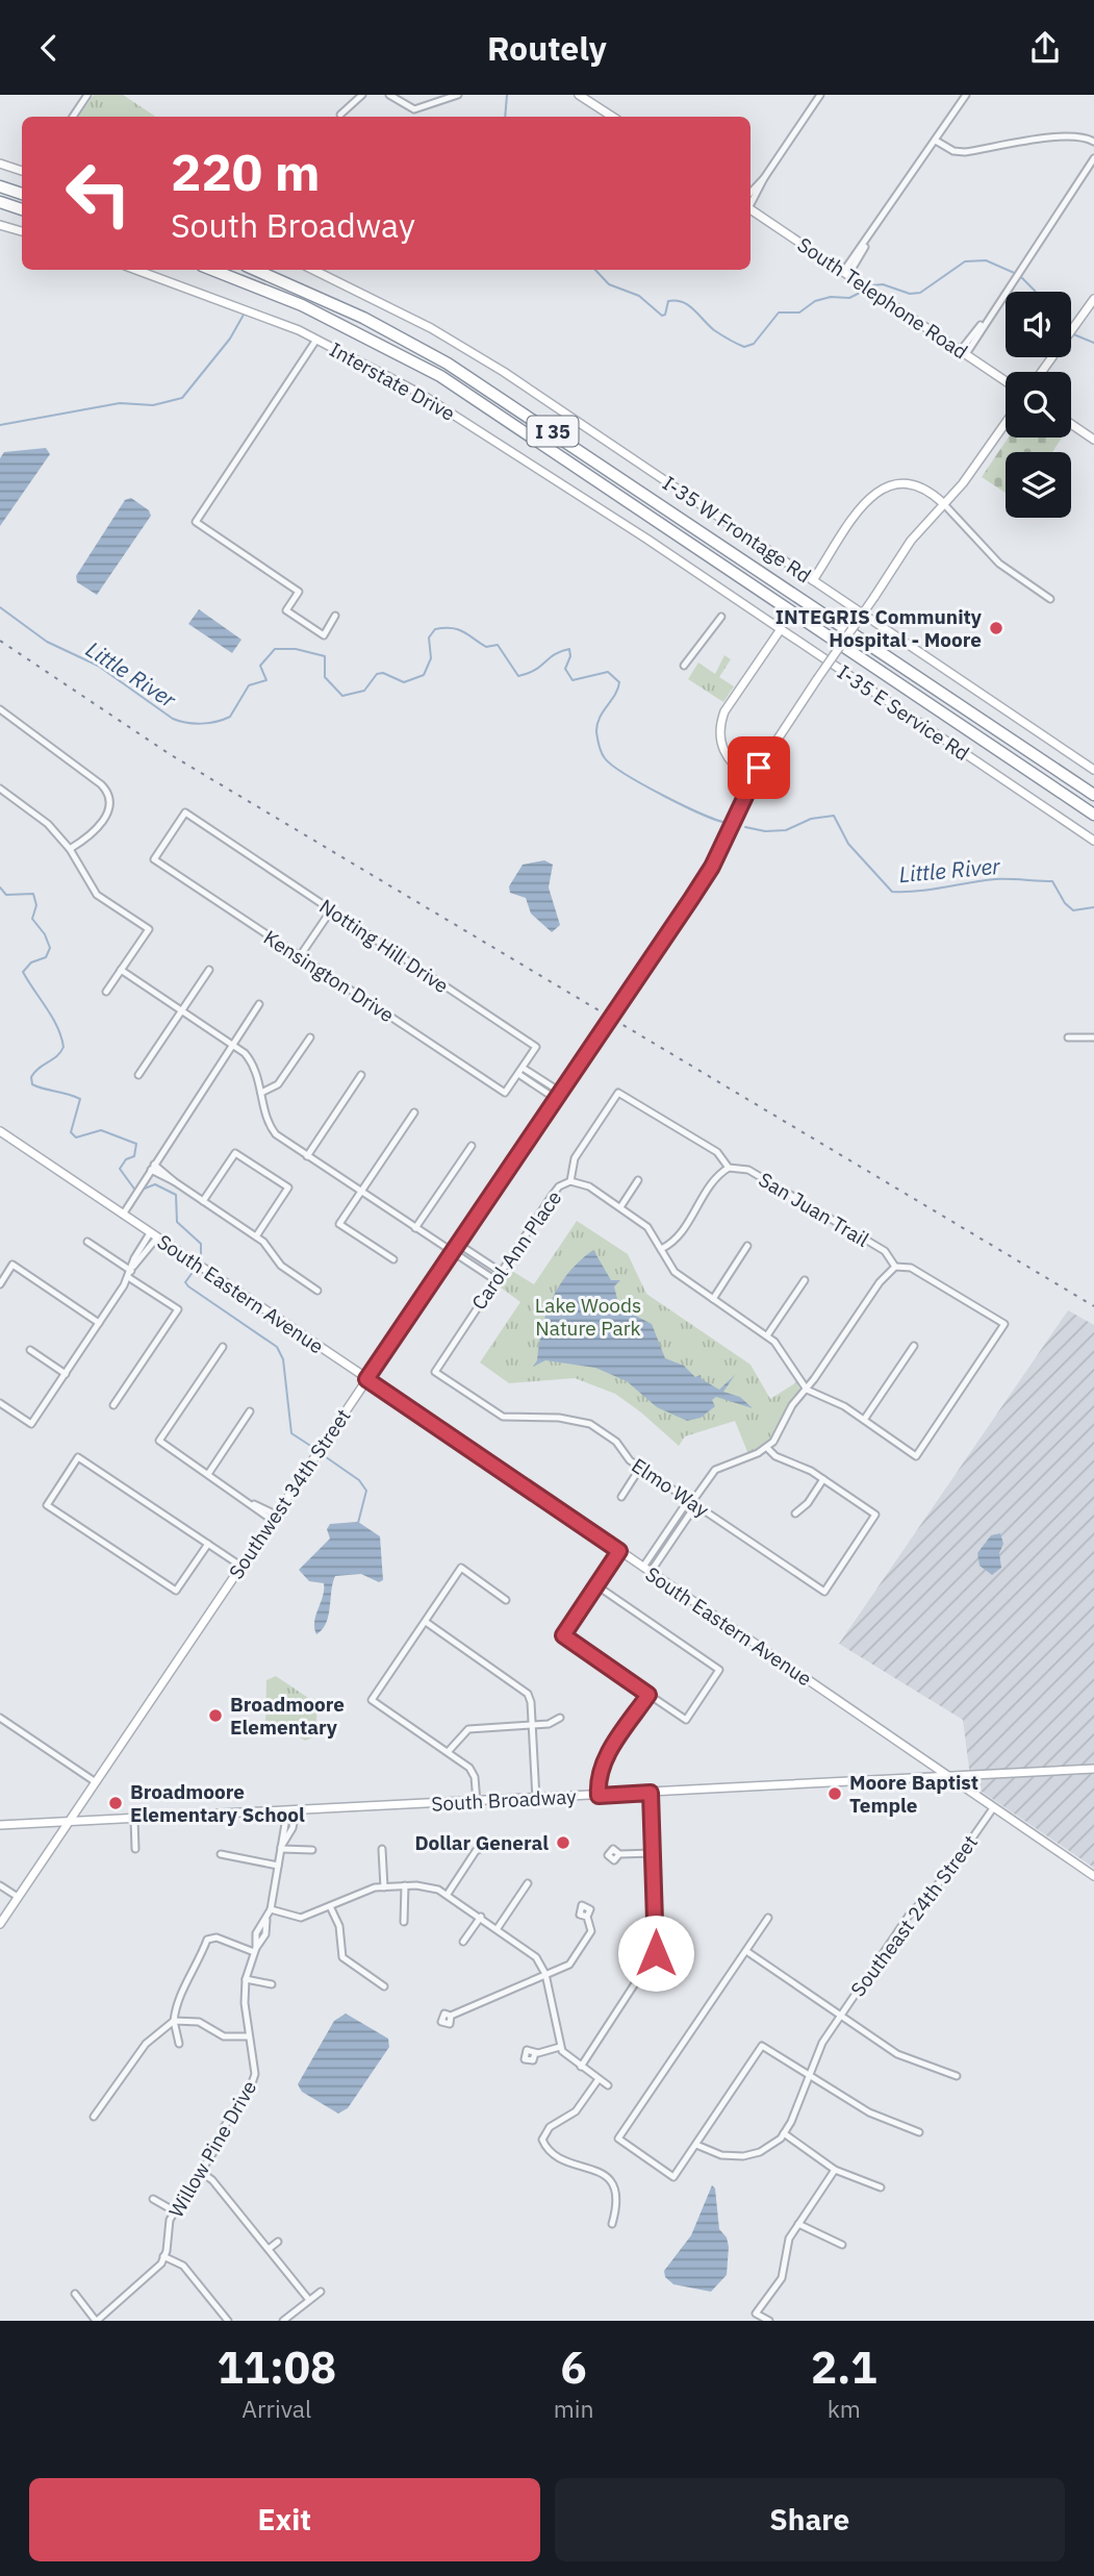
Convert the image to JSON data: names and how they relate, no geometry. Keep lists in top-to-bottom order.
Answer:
{
  "streets": {
    "highway": ["I 35"],
    "street": [
      "South Telephone Road",
      "Interstate Drive",
      "I-35 W Frontage Rd",
      "I-35 E Service Rd",
      "Notting Hill Drive",
      "Kensington Drive",
      "San Juan Trail",
      "Carol Ann Place",
      "South Eastern Avenue",
      "Elmo Way",
      "Southwest 34th Street",
      "South Broadway",
      "Southeast 24th Street",
      "Willow Pine Drive"
    ]
  },
  "crossings": [
    ["Interstate Drive", "I-35 E Service Rd"],
    ["Notting Hill Drive", "Kensington Drive"],
    ["San Juan Trail", "Carol Ann Place"],
    ["Carol Ann Place", "Elmo Way"],
    ["South Eastern Avenue", "Southwest 34th Street"],
    ["South Eastern Avenue", "South Broadway"],
    ["South Eastern Avenue", "Southeast 24th Street"],
    ["Southwest 34th Street", "South Broadway"],
    ["South Broadway", "Willow Pine Drive"]
  ],
  "water": ["Little River"],
  "parks": ["Lake Woods Nature Park"],
  "places": [
    "INTEGRIS Community Hospital - Moore",
    "Broadmoore Elementary",
    "Moore Baptist Temple",
    "Broadmoore Elementary School",
    "Dollar General"
  ],
  "page": {
    "header": "Routely",
    "turn": ["220 m", "South Broadway"],
    "eta": [
      "11:08",
      "Arrival",
      "6",
      "min",
      "2.1",
      "km"
    ],
    "buttons": ["Exit", "Share"]
  }
}
